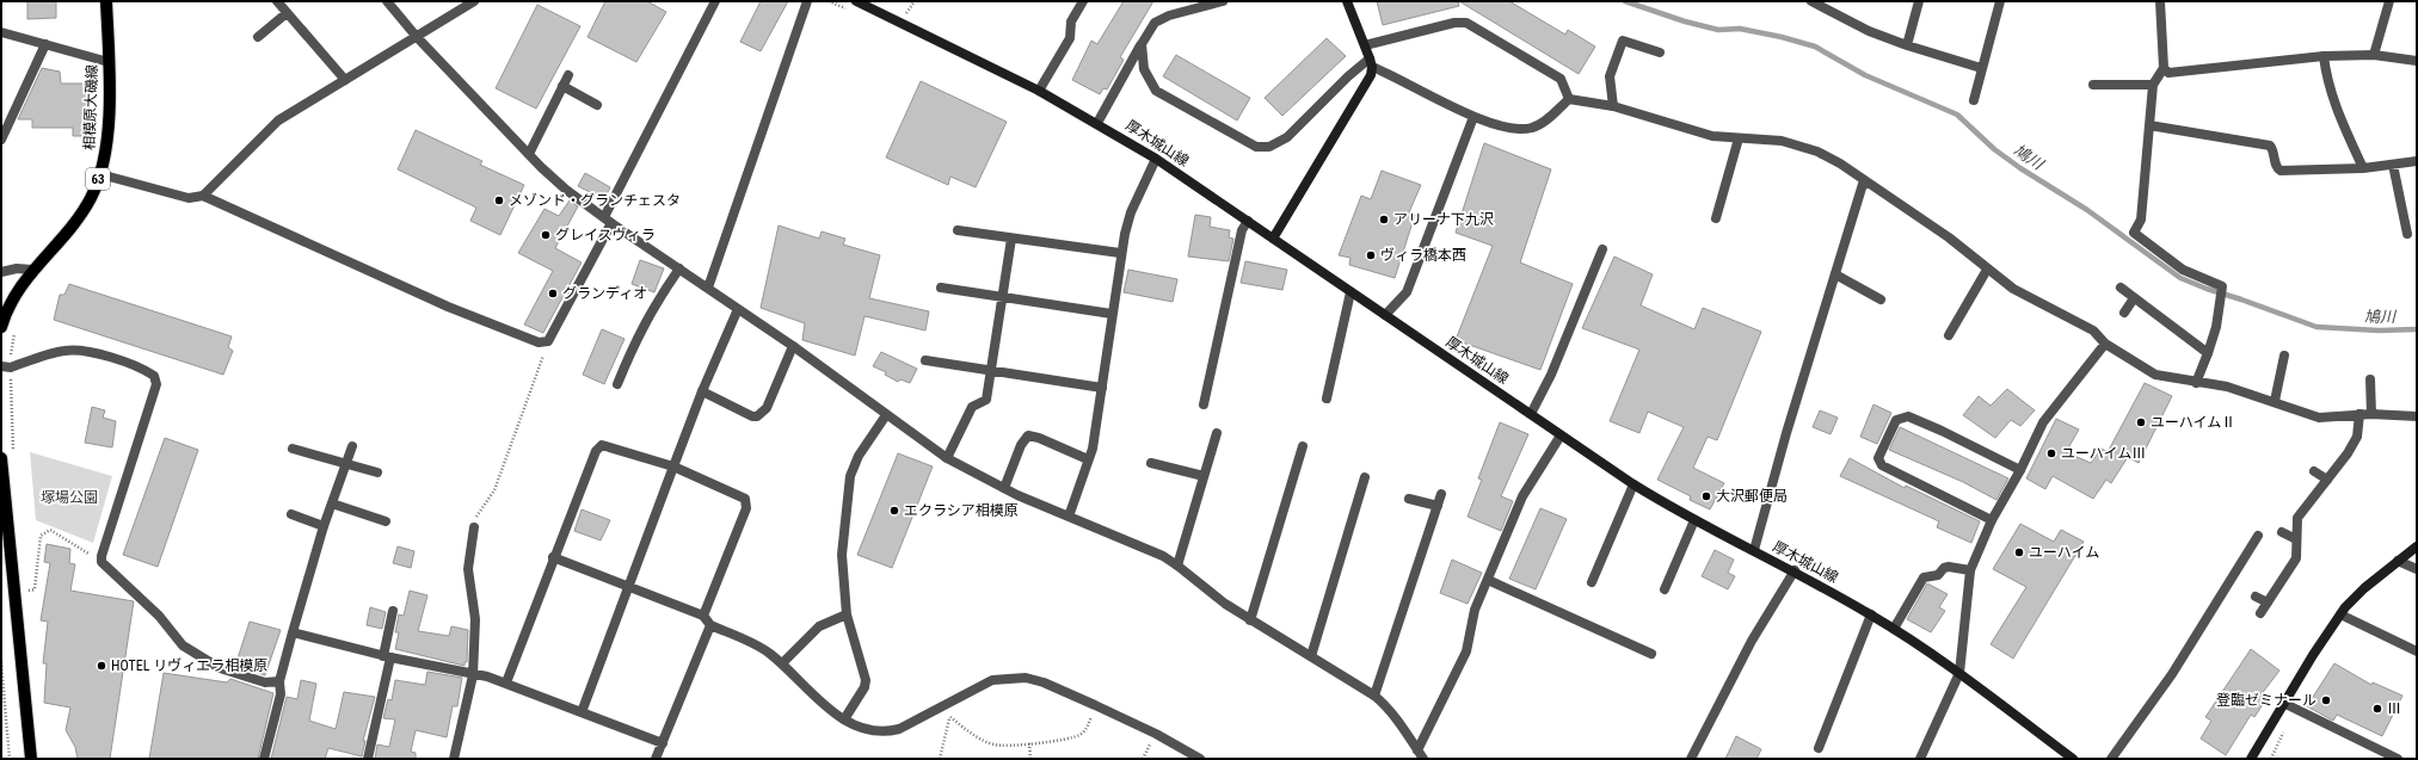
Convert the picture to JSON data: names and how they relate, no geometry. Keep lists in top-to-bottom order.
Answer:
{
  "streets": {
    "main road": ["相模原大磯線", "厚木城山線", "63"]
  },
  "water": ["鳩川"],
  "parks": ["塚場公園"],
  "places": [
    "メゾンド・グランチェスタ",
    "アリーナ下九沢",
    "グレイスヴィラ",
    "ヴィラ橋本西",
    "グランディオ",
    "ユーハイムⅡ",
    "ユーハイムⅢ",
    "大沢郵便局",
    "エクラシア相模原",
    "ユーハイム",
    "HOTEL リヴィエラ相模原",
    "登臨ゼミナール",
    "Ⅲ"
  ]
}
